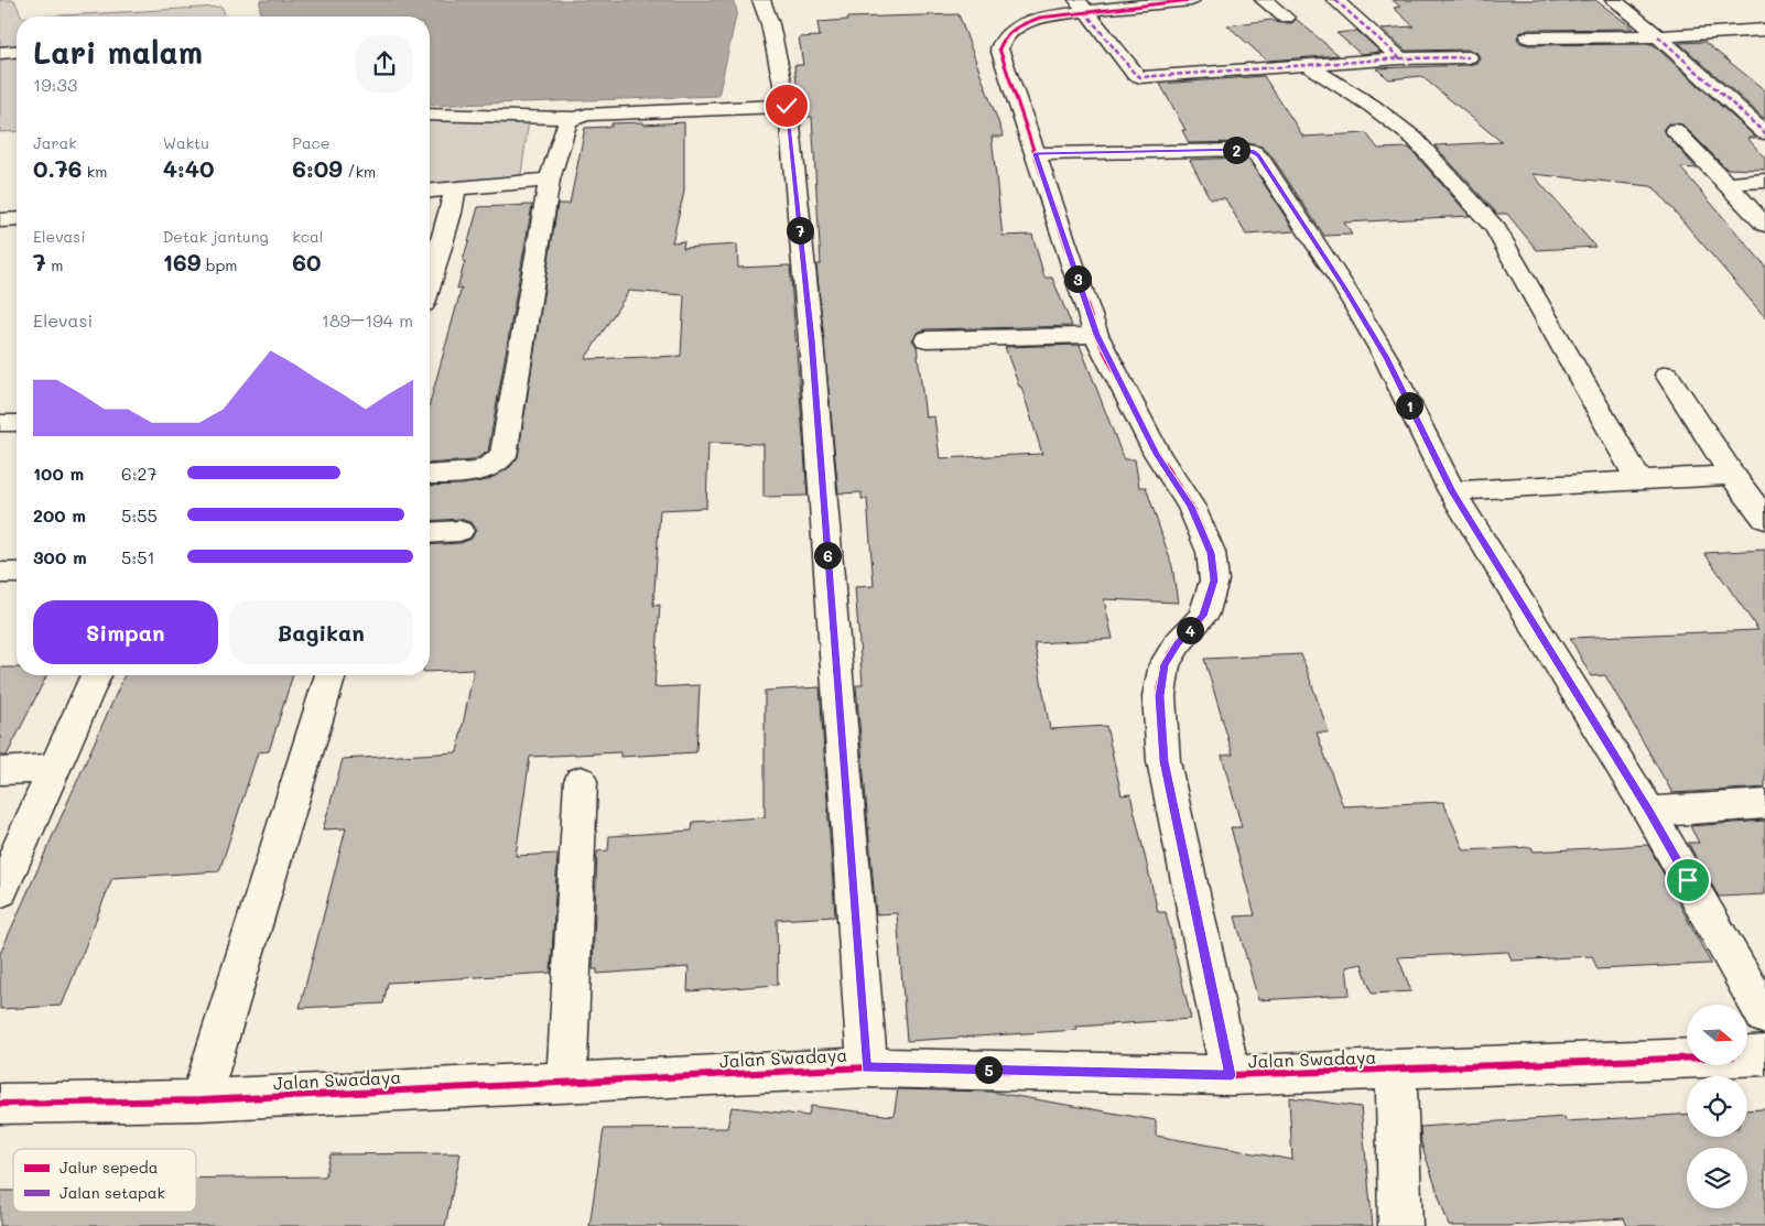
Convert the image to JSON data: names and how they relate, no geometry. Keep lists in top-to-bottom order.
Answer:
{
  "streets": {
    "street": ["Jalan Swadaya"]
  },
  "legend": ["Jalur sepeda", "Jalan setapak"],
  "north": "right",
  "page": {
    "heading": ["Lari malam", "19:33"],
    "stats": [
      ["Jarak", "0.76 km"],
      ["Waktu", "4:40"],
      ["Pace", "6:09 /km"],
      ["Elevasi", "7 m"],
      ["Detak jantung", "169 bpm"],
      ["kcal", "60"]
    ],
    "pins": [
      "2",
      "7",
      "3",
      "1",
      "6",
      "4",
      "5"
    ],
    "chart": ["Elevasi", "189–194 m"],
    "list": [
      {
        "name": "100 m",
        "note": "6:27"
      },
      {
        "name": "200 m",
        "note": "5:55"
      },
      {
        "name": "300 m",
        "note": "5:51"
      }
    ],
    "buttons": ["Simpan", "Bagikan"]
  }
}
